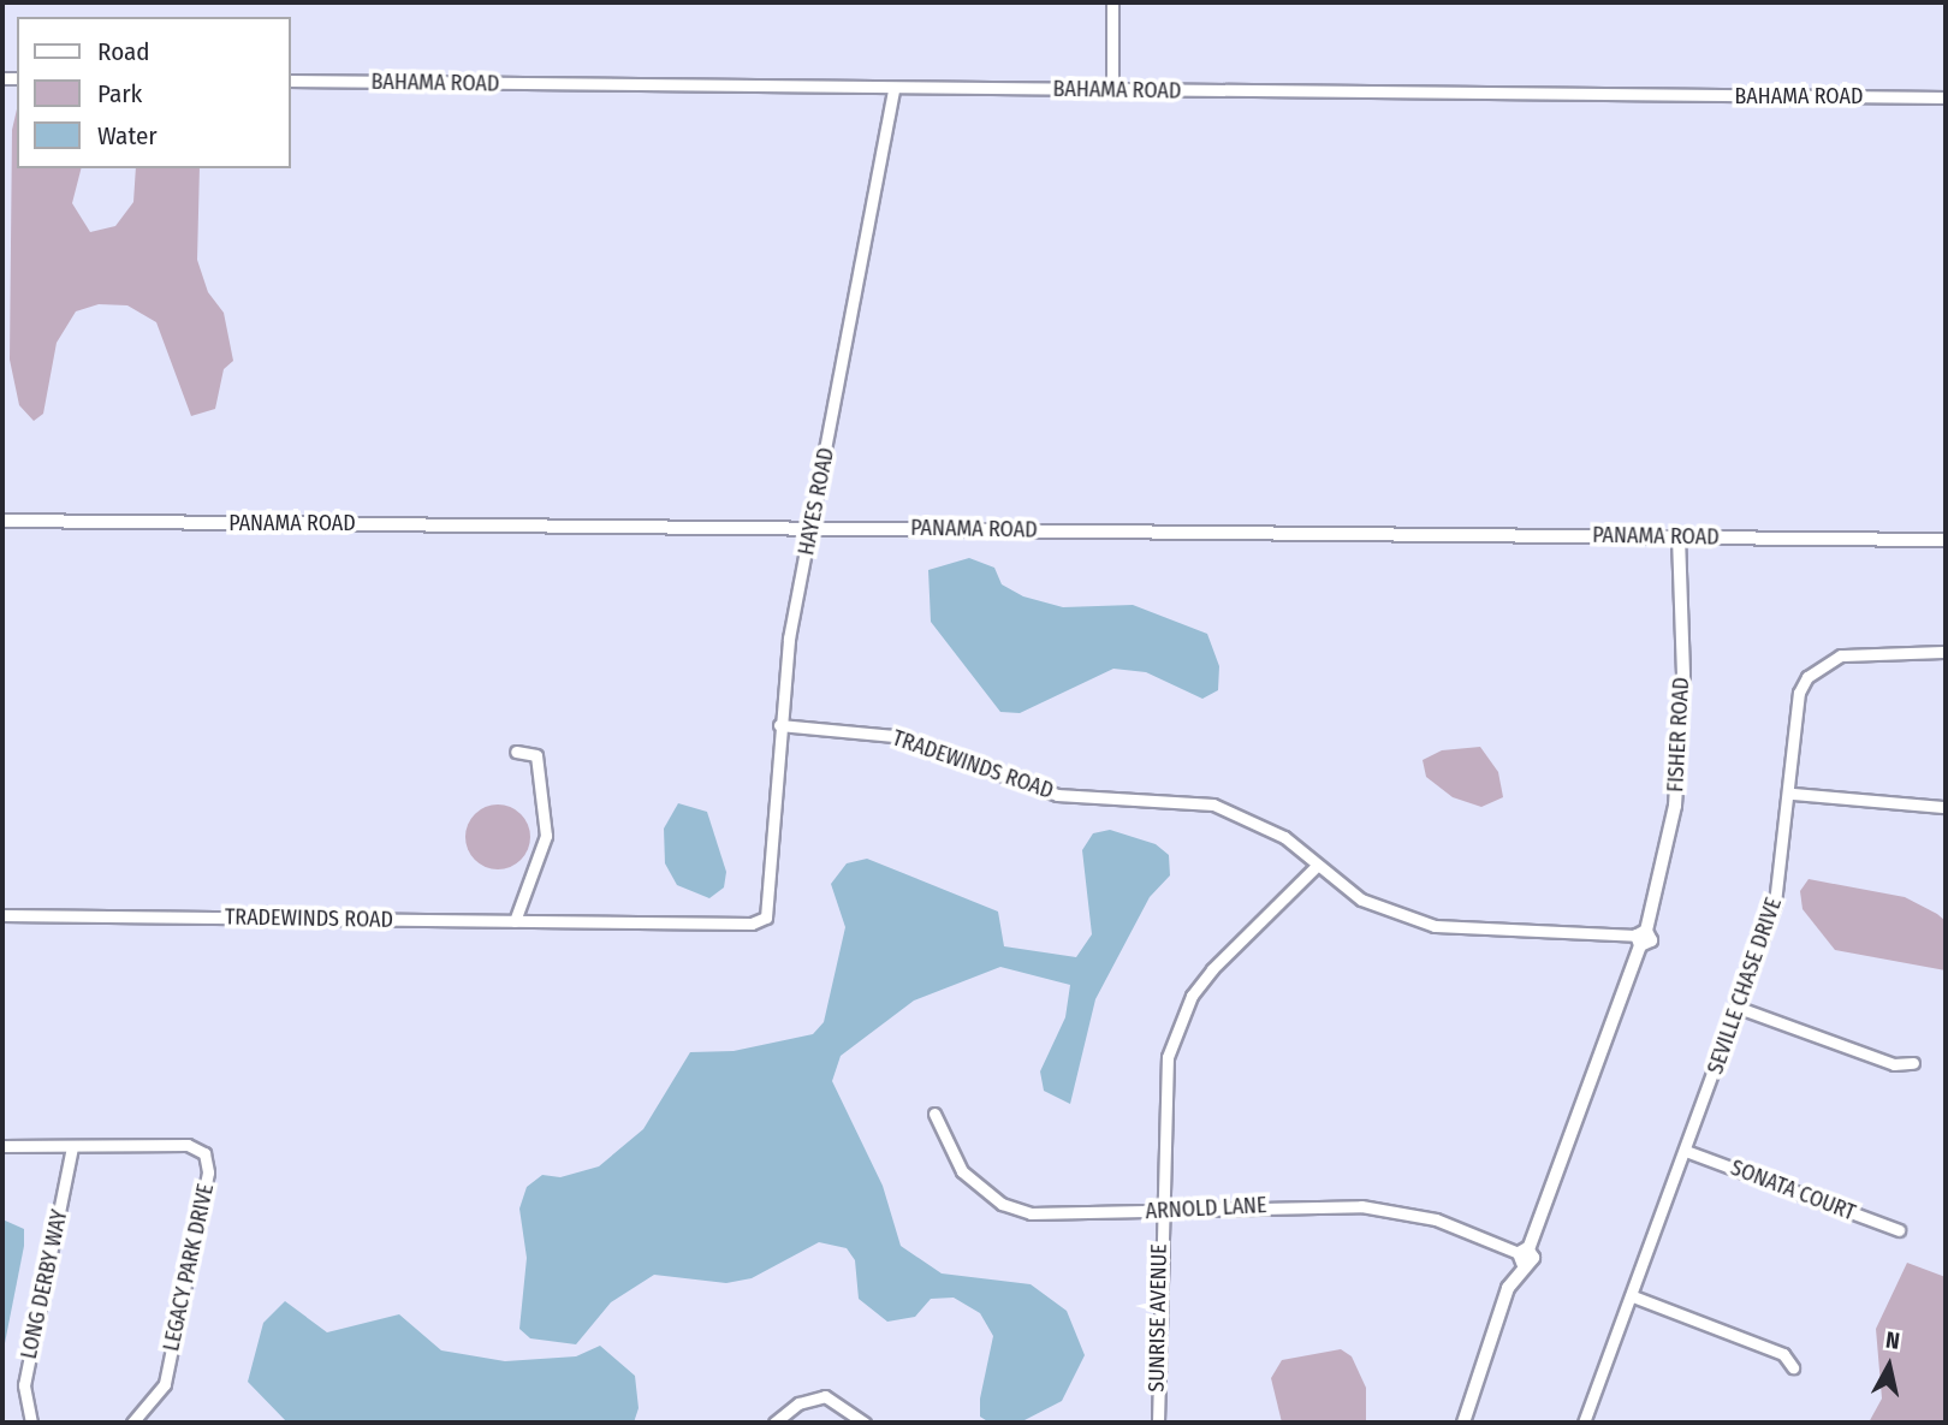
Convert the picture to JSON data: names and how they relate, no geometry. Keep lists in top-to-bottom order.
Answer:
{
  "streets": {
    "street": [
      "BAHAMA ROAD",
      "HAYES ROAD",
      "PANAMA ROAD",
      "FISHER ROAD",
      "TRADEWINDS ROAD",
      "SEVILLE CHASE DRIVE",
      "SONATA COURT",
      "ARNOLD LANE",
      "LEGACY PARK DRIVE",
      "LONG DERBY WAY",
      "SUNRISE AVENUE"
    ]
  },
  "crossings": [
    ["BAHAMA ROAD", "HAYES ROAD"],
    ["HAYES ROAD", "PANAMA ROAD"],
    ["HAYES ROAD", "TRADEWINDS ROAD"],
    ["PANAMA ROAD", "FISHER ROAD"],
    ["FISHER ROAD", "TRADEWINDS ROAD"],
    ["FISHER ROAD", "ARNOLD LANE"],
    ["TRADEWINDS ROAD", "SUNRISE AVENUE"],
    ["SEVILLE CHASE DRIVE", "SONATA COURT"],
    ["ARNOLD LANE", "SUNRISE AVENUE"],
    ["LEGACY PARK DRIVE", "LONG DERBY WAY"]
  ],
  "legend": ["Road", "Park", "Water"],
  "north": "top"
}
